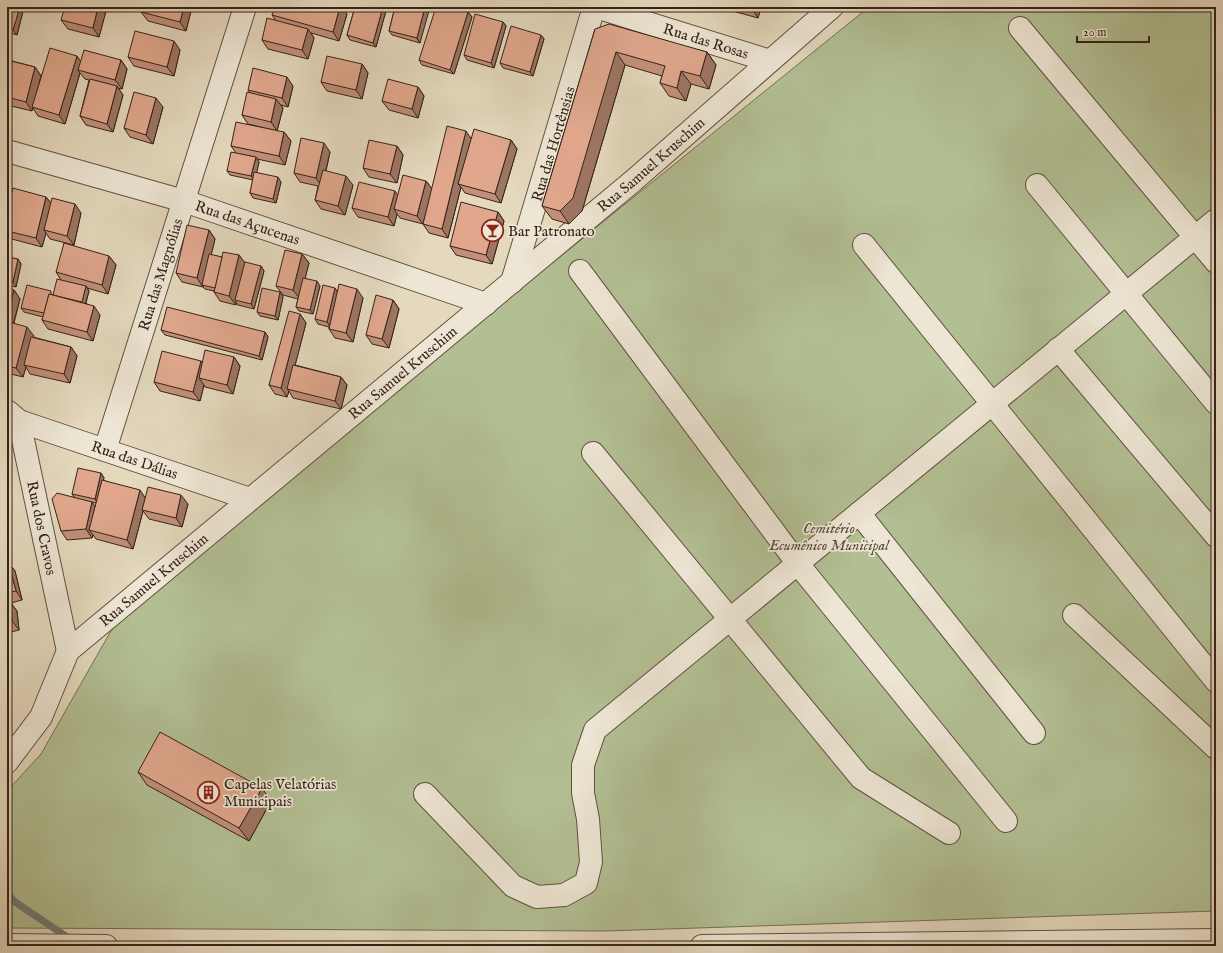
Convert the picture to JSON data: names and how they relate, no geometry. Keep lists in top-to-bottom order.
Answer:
{
  "streets": {
    "street": [
      "Rua das Rosas",
      "Rua das Hortênsias",
      "Rua Samuel Kruschim",
      "Rua das Açucenas",
      "Rua das Magnólias",
      "Rua das Dálias",
      "Rua dos Cravos"
    ]
  },
  "crossings": [
    ["Rua das Rosas", "Rua das Hortênsias"],
    ["Rua das Rosas", "Rua Samuel Kruschim"],
    ["Rua das Hortênsias", "Rua Samuel Kruschim"],
    ["Rua Samuel Kruschim", "Rua das Açucenas"],
    ["Rua Samuel Kruschim", "Rua das Dálias"],
    ["Rua Samuel Kruschim", "Rua dos Cravos"],
    ["Rua das Açucenas", "Rua das Magnólias"],
    ["Rua das Magnólias", "Rua das Dálias"],
    ["Rua das Dálias", "Rua dos Cravos"]
  ],
  "parks": ["Cemitério Ecumênico Municipal"],
  "places": {
    "bar": ["Bar Patronato"],
    "building": ["Capelas Velatórias Municipais"]
  },
  "scale_bar": "20 m"
}
